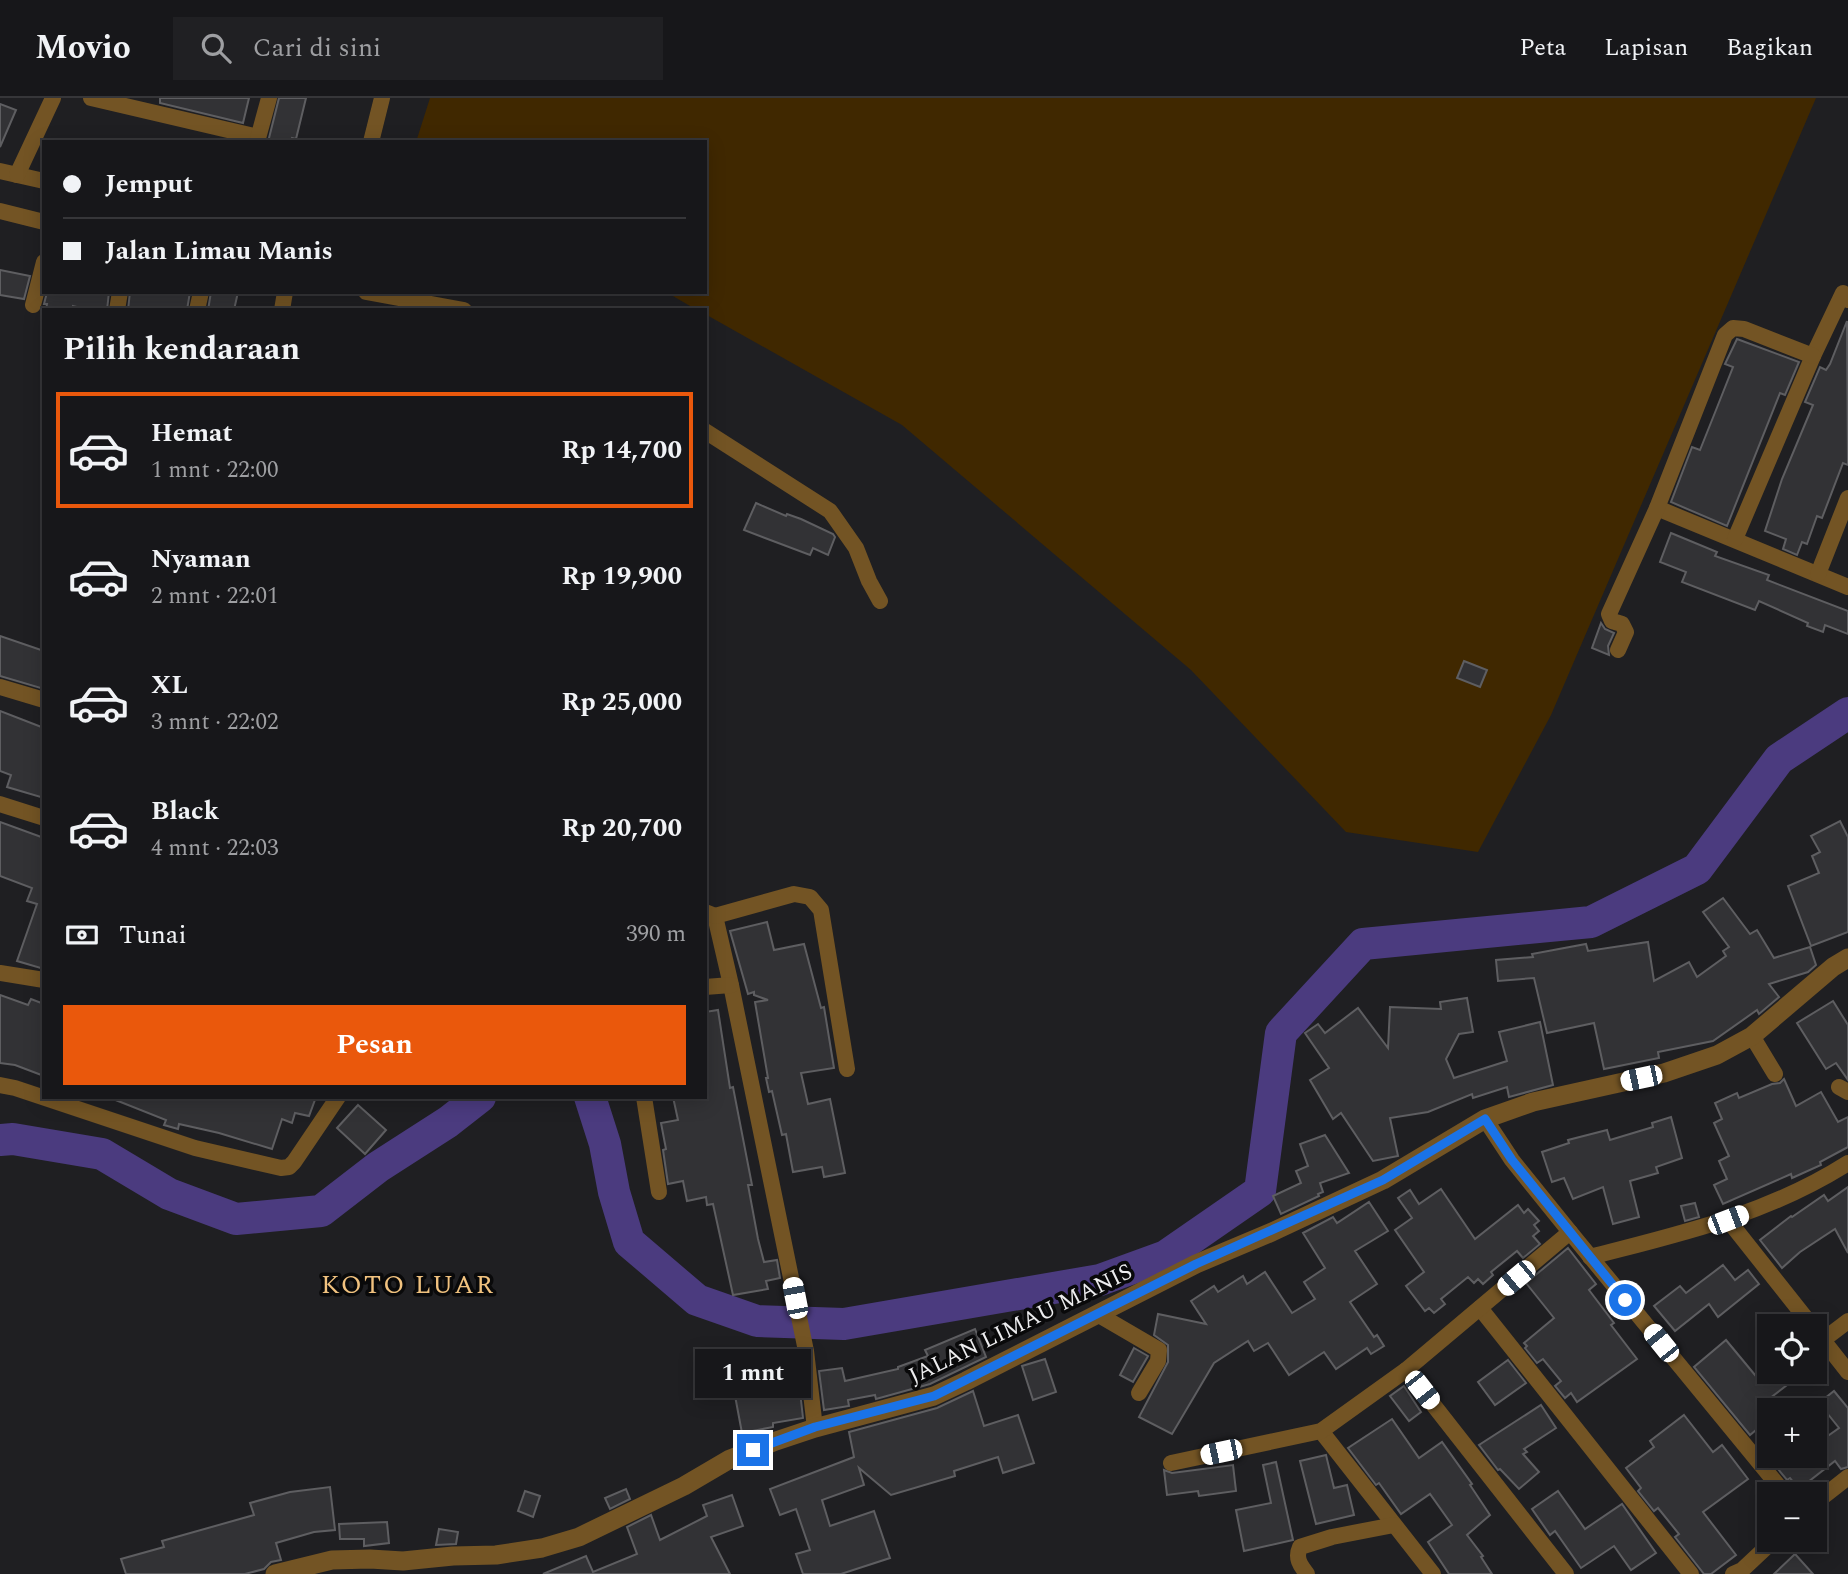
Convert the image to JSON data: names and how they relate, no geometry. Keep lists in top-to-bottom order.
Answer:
{
  "streets": {
    "street": ["JALAN LIMAU MANIS"]
  },
  "districts": ["KOTO LUAR"],
  "page": {
    "header": "Movio",
    "search": "Cari di sini",
    "nav": ["Peta", "Lapisan", "Bagikan"],
    "banner": ["Jemput", "Jalan Limau Manis"],
    "heading": "Pilih kendaraan",
    "list": [
      {
        "name": "Hemat",
        "note": "1 mnt · 22:00",
        "value": "Rp 14,700"
      },
      {
        "name": "Nyaman",
        "note": "2 mnt · 22:01",
        "value": "Rp 19,900"
      },
      {
        "name": "XL",
        "note": "3 mnt · 22:02",
        "value": "Rp 25,000"
      },
      {
        "name": "Black",
        "note": "4 mnt · 22:03",
        "value": "Rp 20,700"
      }
    ],
    "pay": ["Tunai", "390 m"],
    "buttons": "Pesan",
    "map_buttons": ["+", "−"],
    "bubble": "1 mnt"
  }
}
